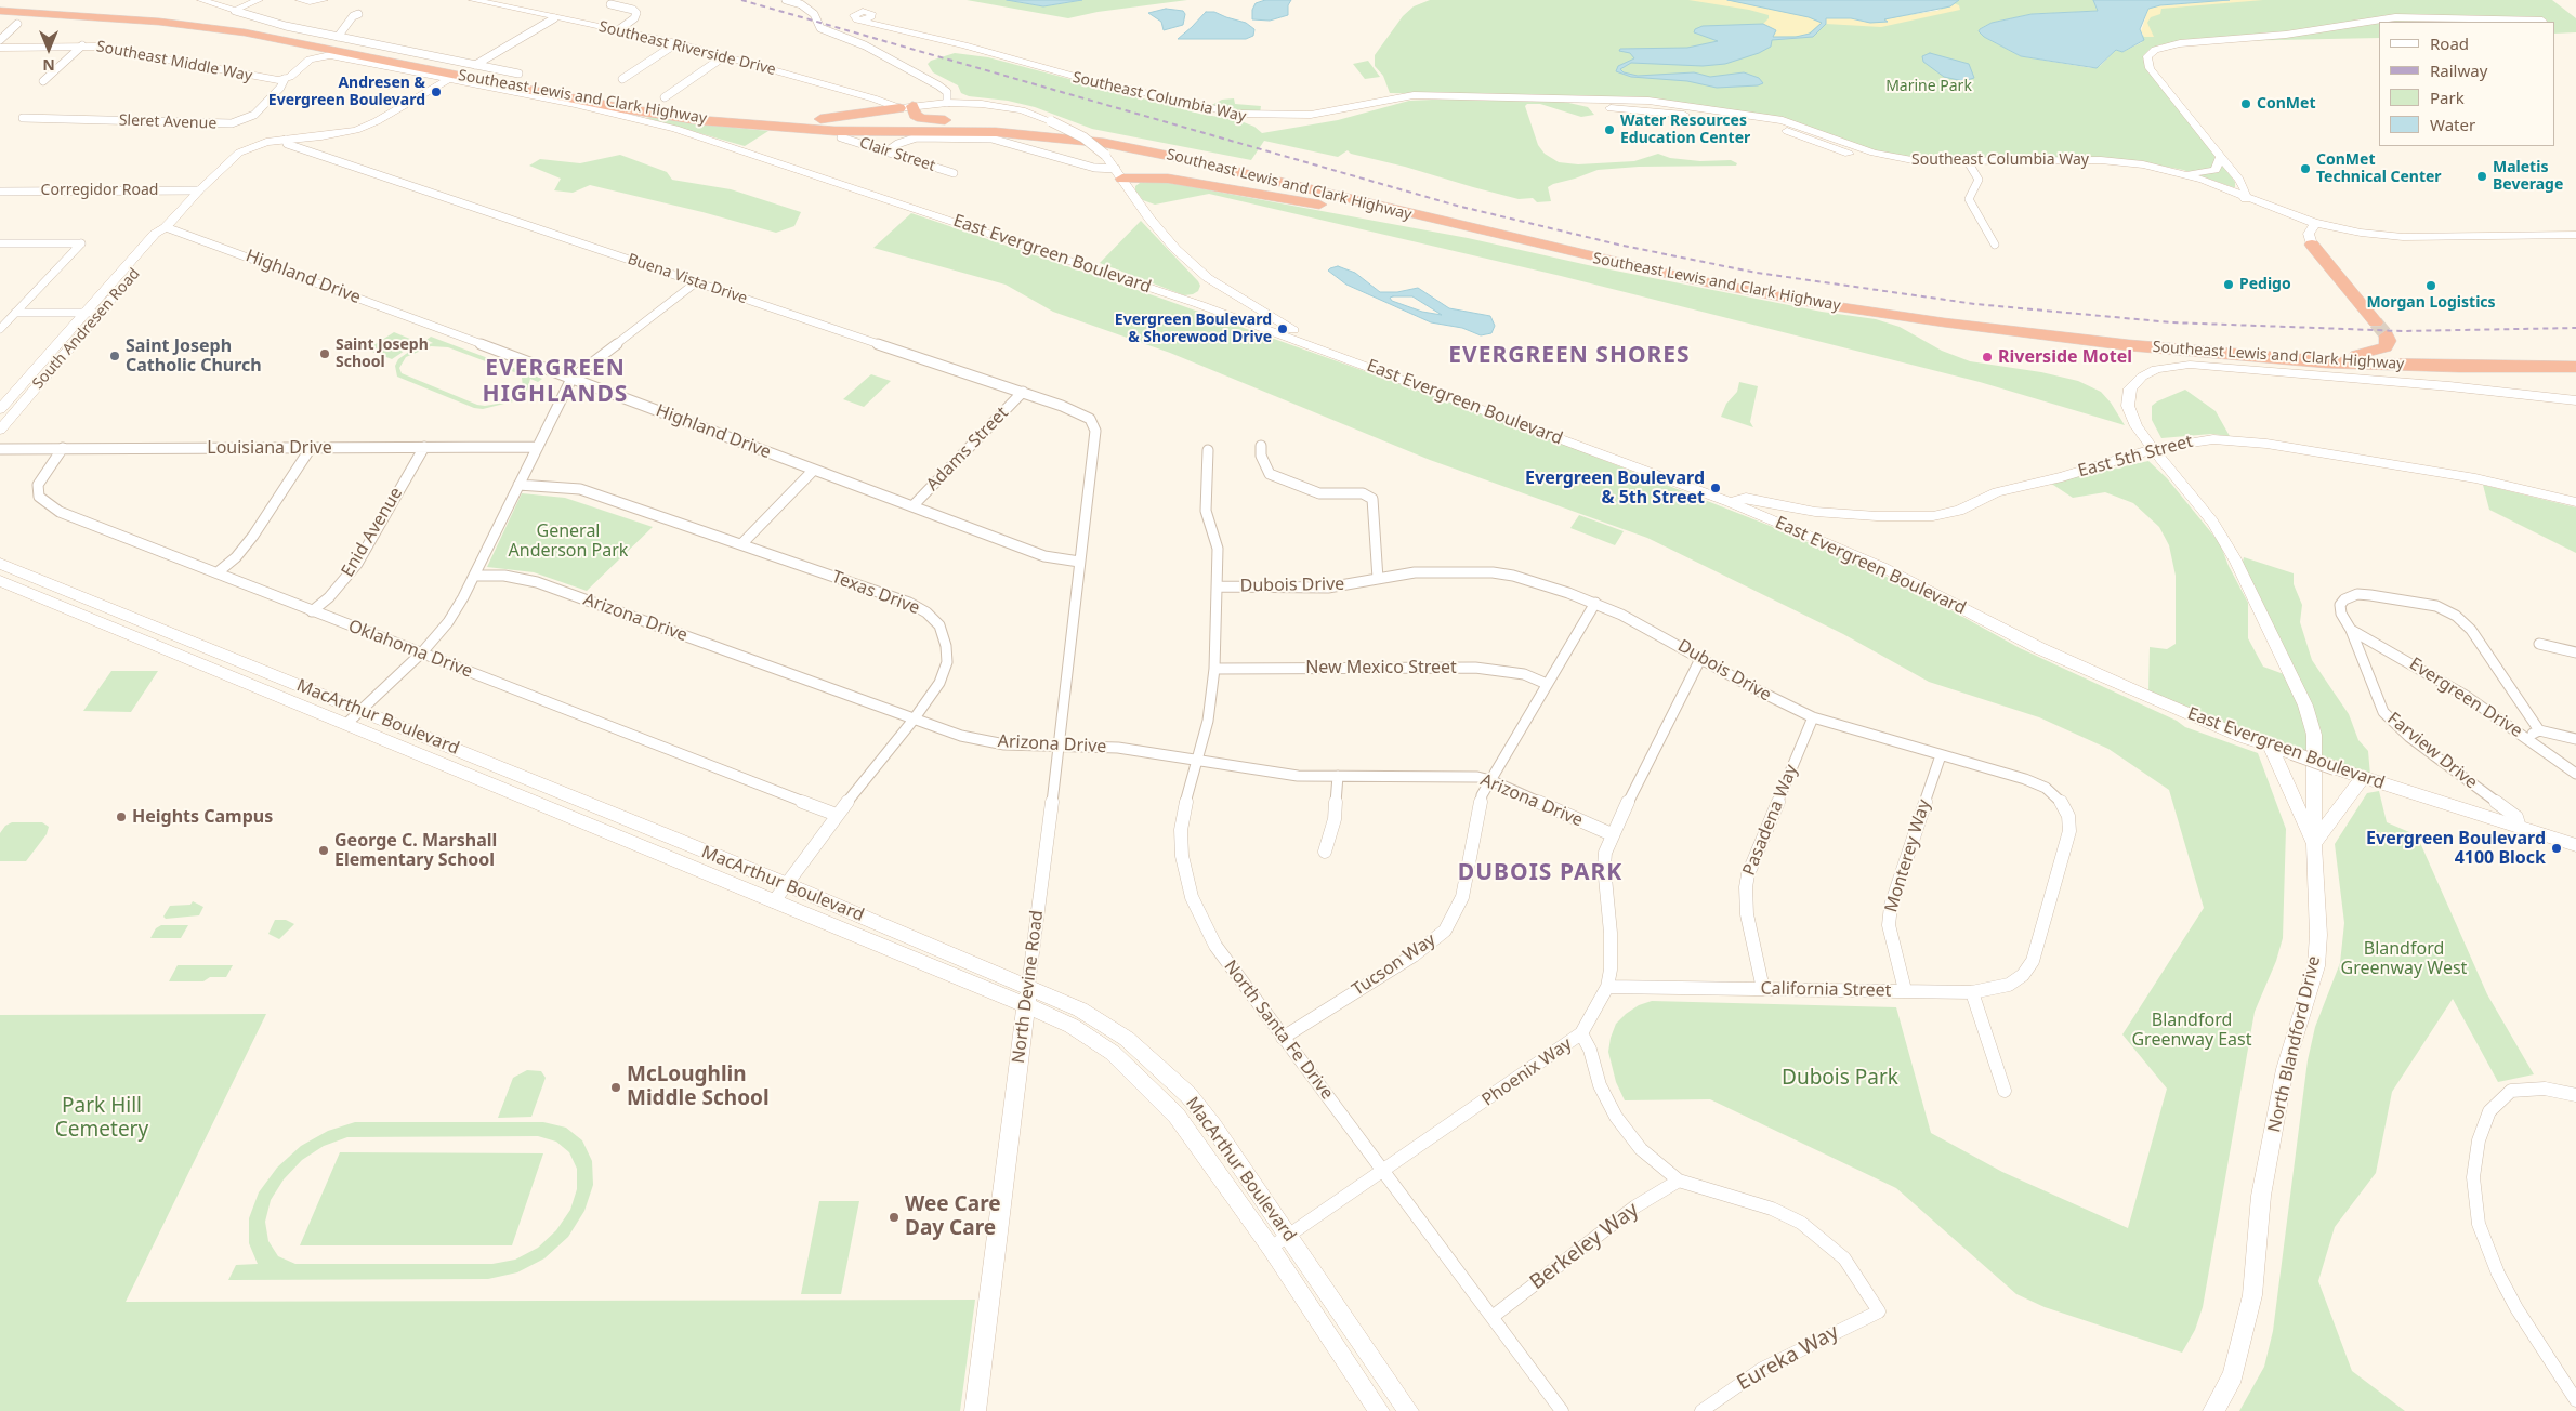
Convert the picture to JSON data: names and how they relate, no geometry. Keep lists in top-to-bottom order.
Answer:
{
  "streets": {
    "highway": ["Southeast Lewis and Clark Highway"],
    "street": [
      "Southeast Riverside Drive",
      "Southeast Middle Way",
      "Southeast Columbia Way",
      "Sleret Avenue",
      "Clair Street",
      "Corregidor Road",
      "East Evergreen Boulevard",
      "Highland Drive",
      "Buena Vista Drive",
      "South Andresen Road",
      "Louisiana Drive",
      "Adams Street",
      "East 5th Street",
      "Enid Avenue",
      "Dubois Drive",
      "Texas Drive",
      "Arizona Drive",
      "Oklahoma Drive",
      "New Mexico Street",
      "Evergreen Drive",
      "MacArthur Boulevard",
      "Farview Drive",
      "Pasadena Way",
      "Monterey Way",
      "Tucson Way",
      "North Devine Road",
      "California Street",
      "North Santa Fe Drive",
      "North Blandford Drive",
      "Phoenix Way",
      "Berkeley Way",
      "Eureka Way"
    ]
  },
  "crossings": [
    ["Southeast Middle Way", "Sleret Avenue"],
    ["Sleret Avenue", "East Evergreen Boulevard"],
    ["Corregidor Road", "South Andresen Road"],
    ["East Evergreen Boulevard", "South Andresen Road"],
    ["East Evergreen Boulevard", "East 5th Street"],
    ["East Evergreen Boulevard", "Farview Drive"],
    ["Highland Drive", "South Andresen Road"],
    ["Highland Drive", "Adams Street"],
    ["Highland Drive", "North Devine Road"],
    ["Buena Vista Drive", "South Andresen Road"],
    ["Buena Vista Drive", "Adams Street"],
    ["Buena Vista Drive", "North Devine Road"],
    ["Louisiana Drive", "Enid Avenue"],
    ["Louisiana Drive", "Oklahoma Drive"],
    ["East 5th Street", "North Blandford Drive"],
    ["Enid Avenue", "Oklahoma Drive"],
    ["Dubois Drive", "Pasadena Way"],
    ["Dubois Drive", "Monterey Way"],
    ["Dubois Drive", "Tucson Way"],
    ["Dubois Drive", "California Street"],
    ["Dubois Drive", "North Santa Fe Drive"],
    ["Dubois Drive", "Phoenix Way"],
    ["Texas Drive", "Arizona Drive"],
    ["Texas Drive", "Oklahoma Drive"],
    ["Texas Drive", "MacArthur Boulevard"],
    ["Arizona Drive", "Tucson Way"],
    ["Arizona Drive", "North Devine Road"],
    ["Arizona Drive", "North Santa Fe Drive"],
    ["Arizona Drive", "Phoenix Way"],
    ["New Mexico Street", "Tucson Way"],
    ["New Mexico Street", "North Santa Fe Drive"],
    ["Evergreen Drive", "Farview Drive"],
    ["MacArthur Boulevard", "North Devine Road"],
    ["MacArthur Boulevard", "Phoenix Way"],
    ["Pasadena Way", "California Street"],
    ["Monterey Way", "California Street"],
    ["Tucson Way", "North Santa Fe Drive"],
    ["California Street", "Phoenix Way"],
    ["North Santa Fe Drive", "Phoenix Way"],
    ["North Santa Fe Drive", "Berkeley Way"],
    ["Berkeley Way", "Eureka Way"]
  ],
  "districts": ["EVERGREEN SHORES", "EVERGREEN HIGHLANDS", "DUBOIS PARK"],
  "parks": [
    "Marine Park",
    "General Anderson Park",
    "Blandford Greenway West",
    "Blandford Greenway East",
    "Dubois Park",
    "Park Hill Cemetery"
  ],
  "places": [
    "Andresen & Evergreen Boulevard",
    "ConMet",
    "Water Resources Education Center",
    "ConMet Technical Center",
    "Maletis Beverage",
    "Pedigo",
    "Morgan Logistics",
    "Evergreen Boulevard & Shorewood Drive",
    "Saint Joseph School",
    "Saint Joseph Catholic Church",
    "Riverside Motel",
    "Evergreen Boulevard & 5th Street",
    "Heights Campus",
    "Evergreen Boulevard 4100 Block",
    "George C. Marshall Elementary School",
    "McLoughlin Middle School",
    "Wee Care Day Care"
  ],
  "legend": [
    "Road",
    "Railway",
    "Park",
    "Water"
  ],
  "north": "bottom"
}
